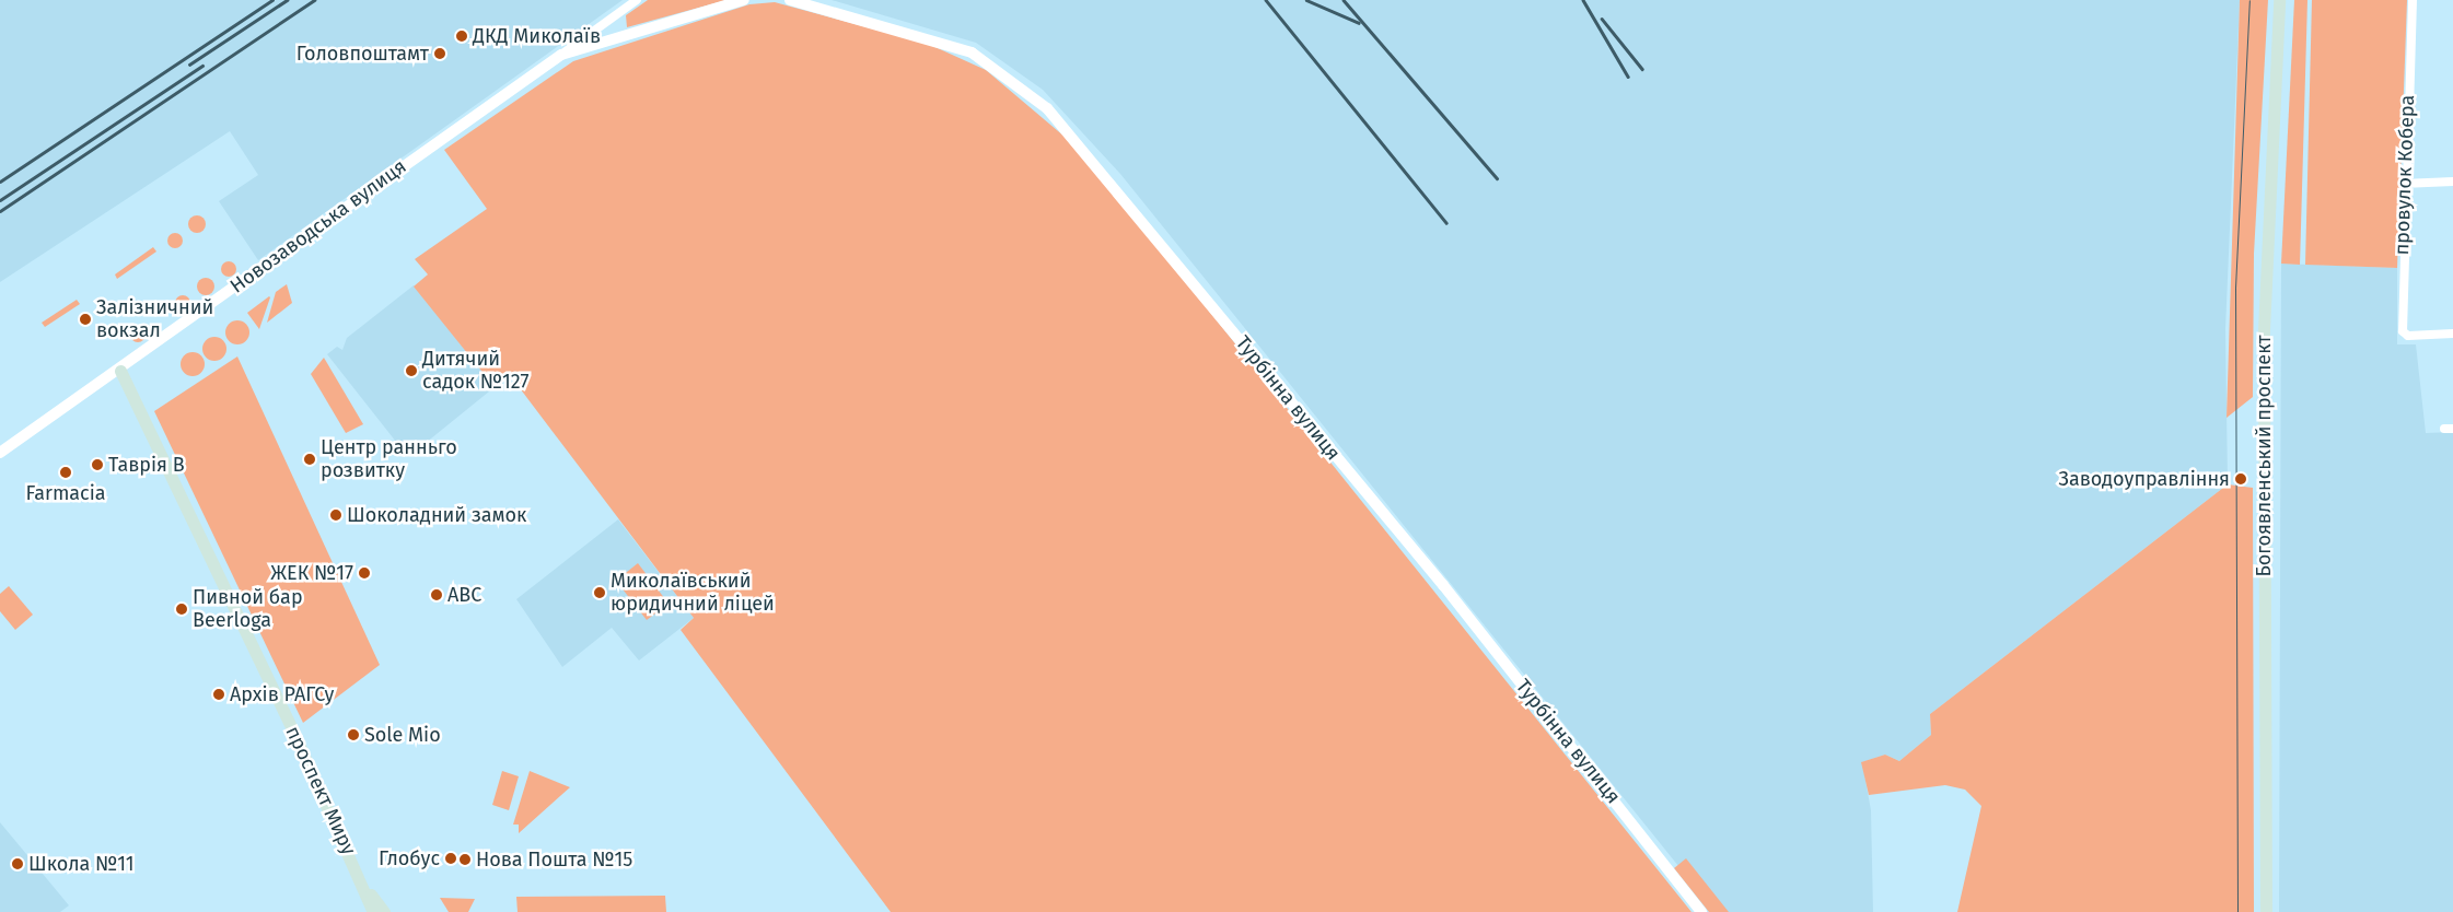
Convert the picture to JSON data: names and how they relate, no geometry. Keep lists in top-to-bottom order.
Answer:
{
  "streets": {
    "main road": ["Богоявленський проспект", "проспект Миру"],
    "street": ["провулок Кобера", "Новозаводська вулиця", "Турбінна вулиця"]
  },
  "crossings": [
    ["Новозаводська вулиця", "проспект Миру"]
  ],
  "places": [
    "ДКД Миколаїв",
    "Головпоштамт",
    "Залізничний вокзал",
    "Дитячий садок №127",
    "Центр ранньго розвитку",
    "Таврія В",
    "Farmacia",
    "Заводоуправління",
    "Шоколадний замок",
    "ЖЕК №17",
    "Миколаївський юридичний ліцей",
    "ABC",
    "Пивной бар Beerloga",
    "Архів РАГСу",
    "Sole Mio",
    "Глобус",
    "Нова Пошта №15",
    "Школа №11"
  ]
}
